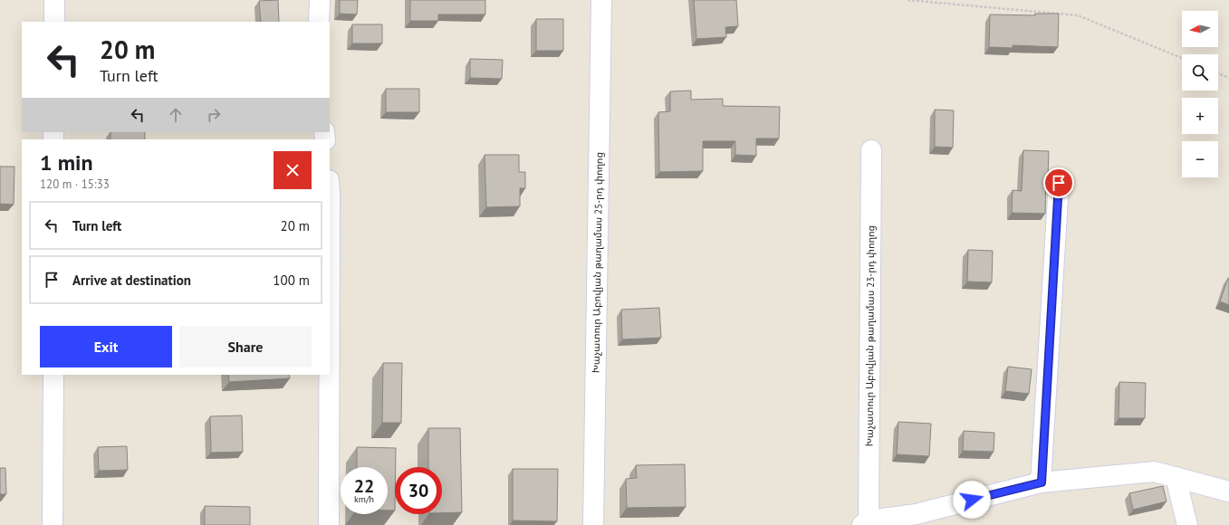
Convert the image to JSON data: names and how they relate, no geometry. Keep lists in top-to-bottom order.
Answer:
{
  "streets": {
    "street": ["Խաչատուր Աբովյան թաղամաս 25-րդ փողոց", "Խաչատուր Աբովյան թաղամաս 23-րդ փողոց"]
  },
  "north": "left",
  "page": {
    "map_buttons": ["+", "−"],
    "turn": ["20 m", "Turn left"],
    "heading": ["1 min", "120 m · 15:33"],
    "list": [
      {
        "name": "Turn left",
        "value": "20 m"
      },
      {
        "name": "Arrive at destination",
        "value": "100 m"
      }
    ],
    "buttons": ["Exit", "Share"],
    "speed": "22 km/h",
    "limit": "30"
  }
}
